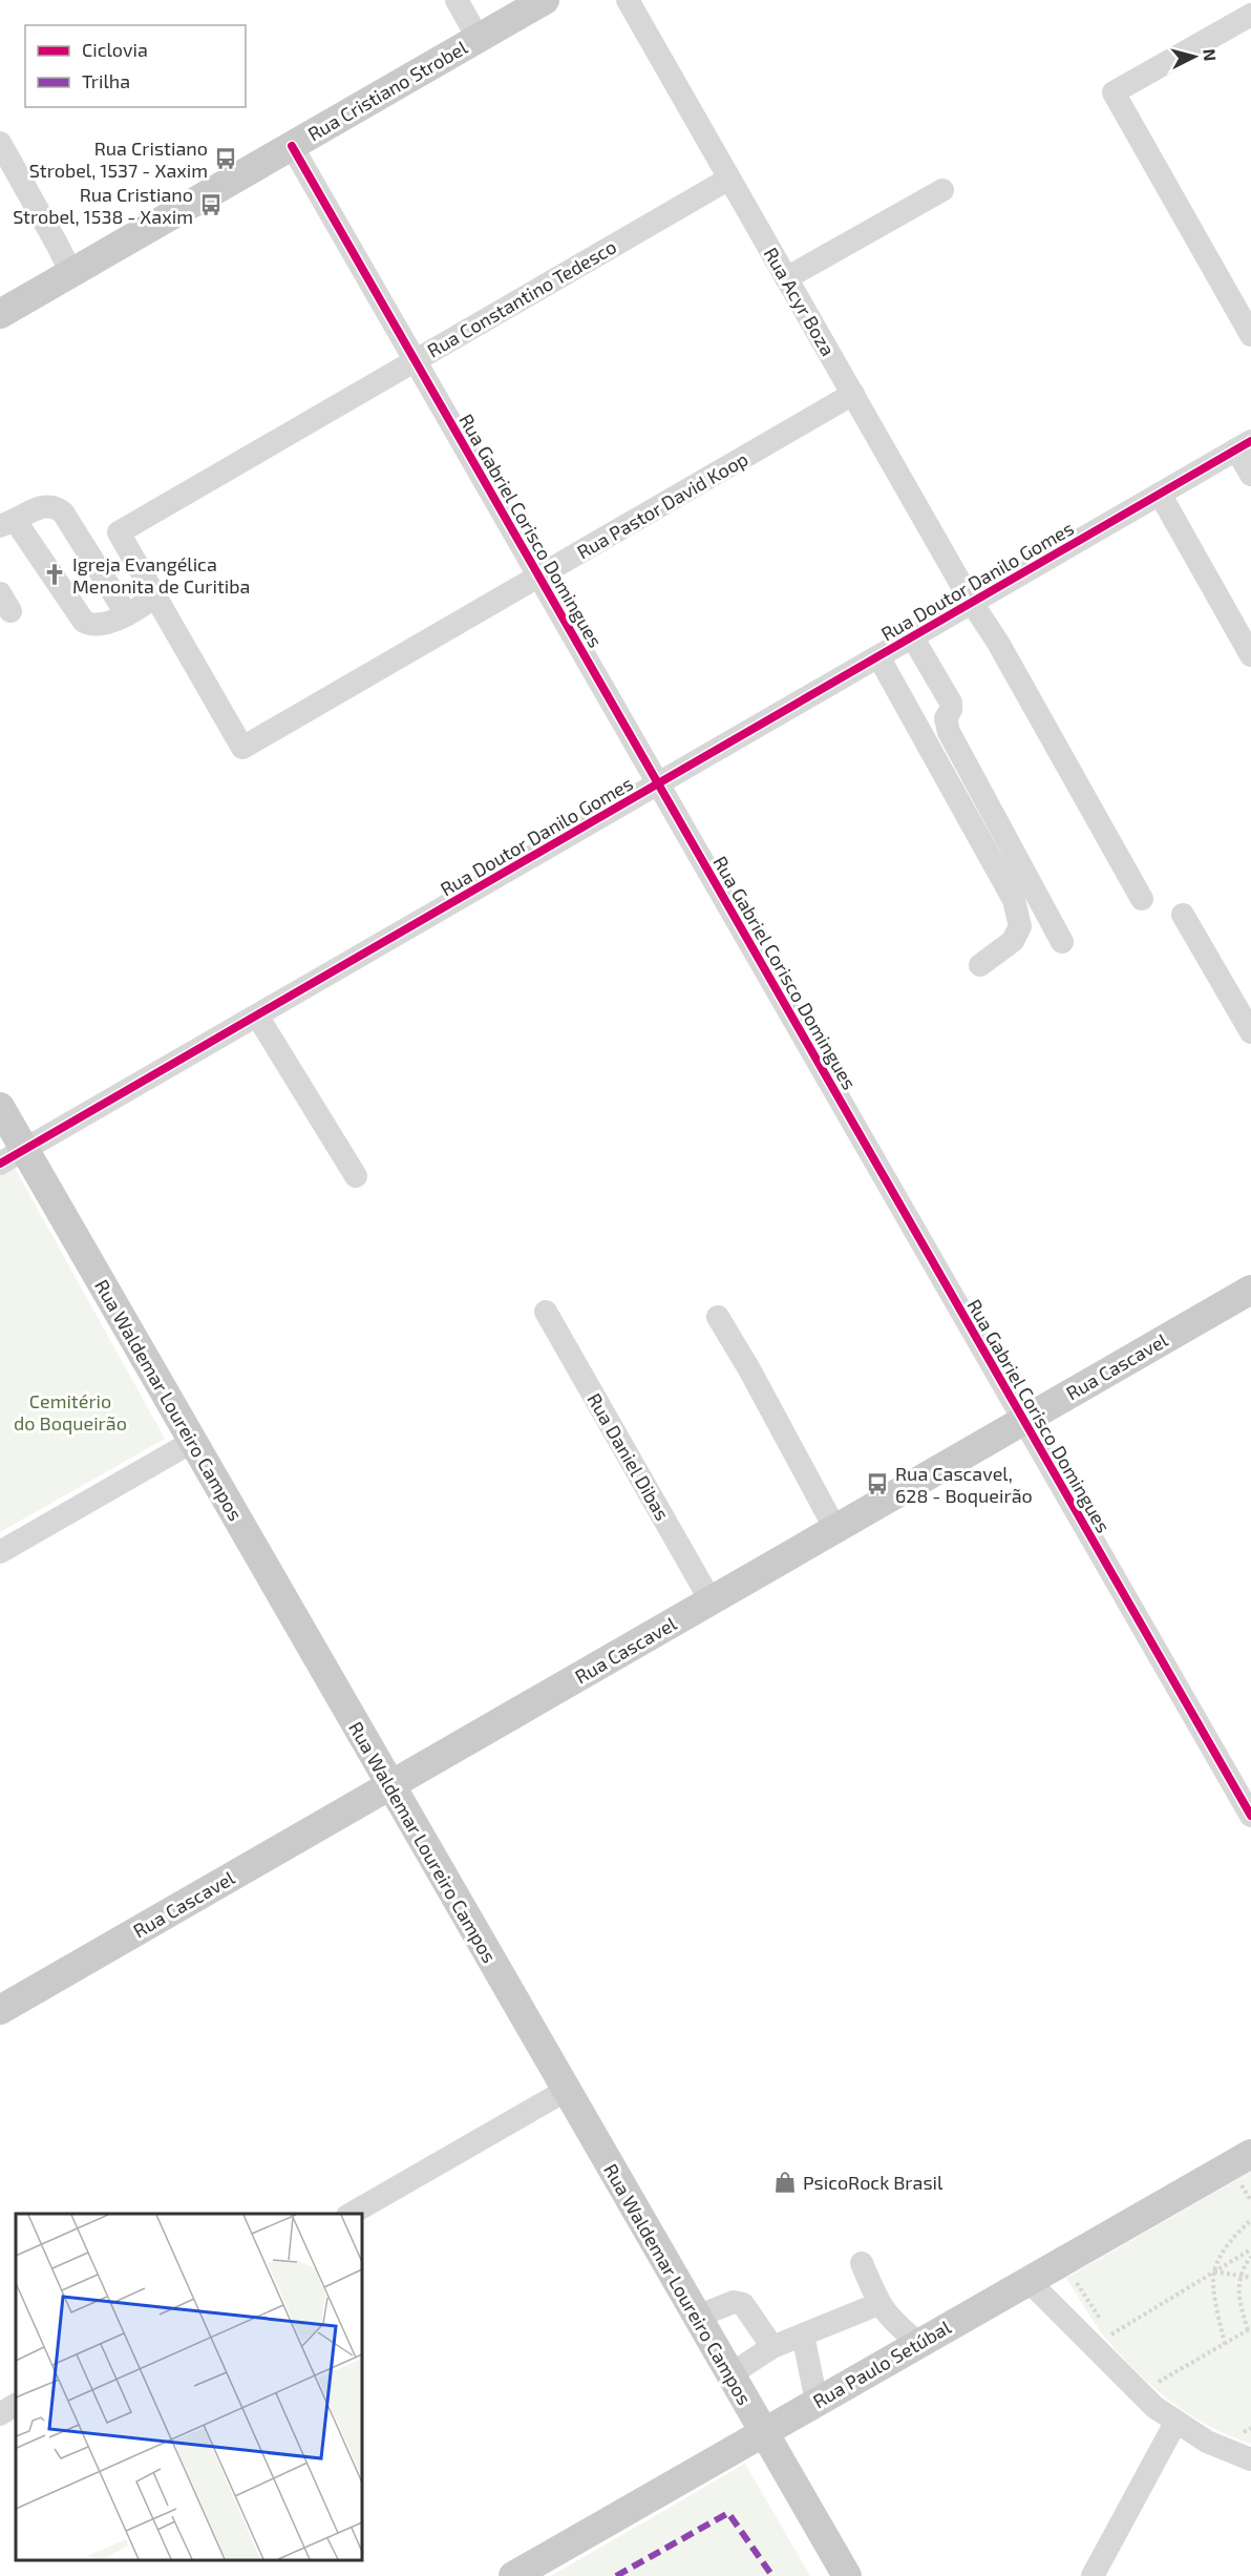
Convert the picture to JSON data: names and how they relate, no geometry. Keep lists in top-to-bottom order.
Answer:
{
  "streets": {
    "main road": [
      "Rua Cristiano Strobel",
      "Rua Cascavel",
      "Rua Waldemar Loureiro Campos",
      "Rua Paulo Setúbal"
    ],
    "street": [
      "Rua Constantino Tedesco",
      "Rua Acyr Boza",
      "Rua Pastor David Koop",
      "Rua Gabriel Corisco Domingues",
      "Rua Doutor Danilo Gomes",
      "Rua Daniel Dibas"
    ]
  },
  "crossings": [
    ["Rua Cristiano Strobel", "Rua Gabriel Corisco Domingues"],
    ["Rua Constantino Tedesco", "Rua Acyr Boza"],
    ["Rua Constantino Tedesco", "Rua Pastor David Koop"],
    ["Rua Constantino Tedesco", "Rua Gabriel Corisco Domingues"],
    ["Rua Acyr Boza", "Rua Pastor David Koop"],
    ["Rua Acyr Boza", "Rua Doutor Danilo Gomes"],
    ["Rua Pastor David Koop", "Rua Gabriel Corisco Domingues"],
    ["Rua Gabriel Corisco Domingues", "Rua Doutor Danilo Gomes"],
    ["Rua Gabriel Corisco Domingues", "Rua Cascavel"],
    ["Rua Doutor Danilo Gomes", "Rua Waldemar Loureiro Campos"],
    ["Rua Cascavel", "Rua Waldemar Loureiro Campos"],
    ["Rua Cascavel", "Rua Daniel Dibas"],
    ["Rua Waldemar Loureiro Campos", "Rua Paulo Setúbal"]
  ],
  "parks": ["Cemitério do Boqueirão"],
  "places": {
    "bus stop": ["Rua Cristiano Strobel, 1537 - Xaxim", "Rua Cristiano Strobel, 1538 - Xaxim", "Rua Cascavel, 628 - Boqueirão"],
    "church": ["Igreja Evangélica Menonita de Curitiba"],
    "shop": ["PsicoRock Brasil"]
  },
  "legend": ["Ciclovia", "Trilha"],
  "north": "right"
}
